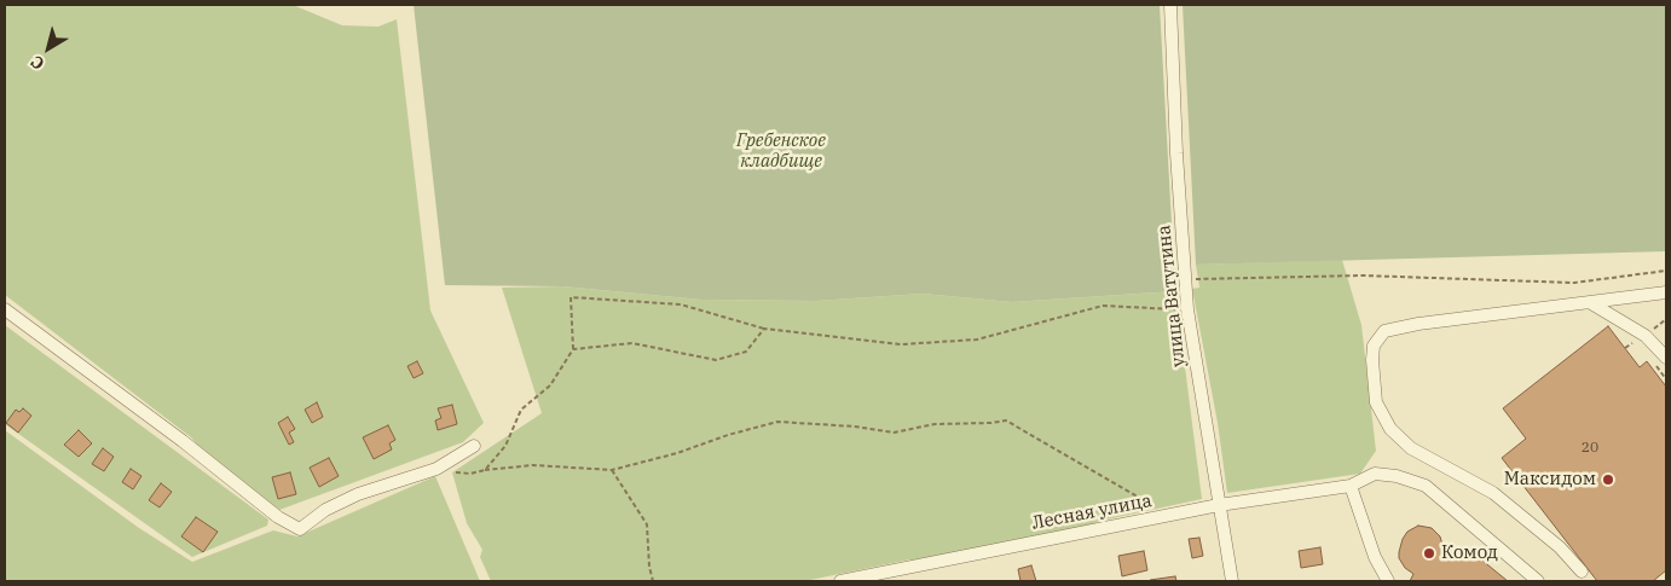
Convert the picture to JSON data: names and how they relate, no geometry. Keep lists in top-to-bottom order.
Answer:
{
  "streets": {
    "street": ["улица Ватутина", "Лесная улица"]
  },
  "crossings": [
    ["улица Ватутина", "Лесная улица"]
  ],
  "parks": ["Гребенское кладбище"],
  "places": ["Максидом", "Комод"],
  "house_numbers": ["20"],
  "north": "bottom left"
}
